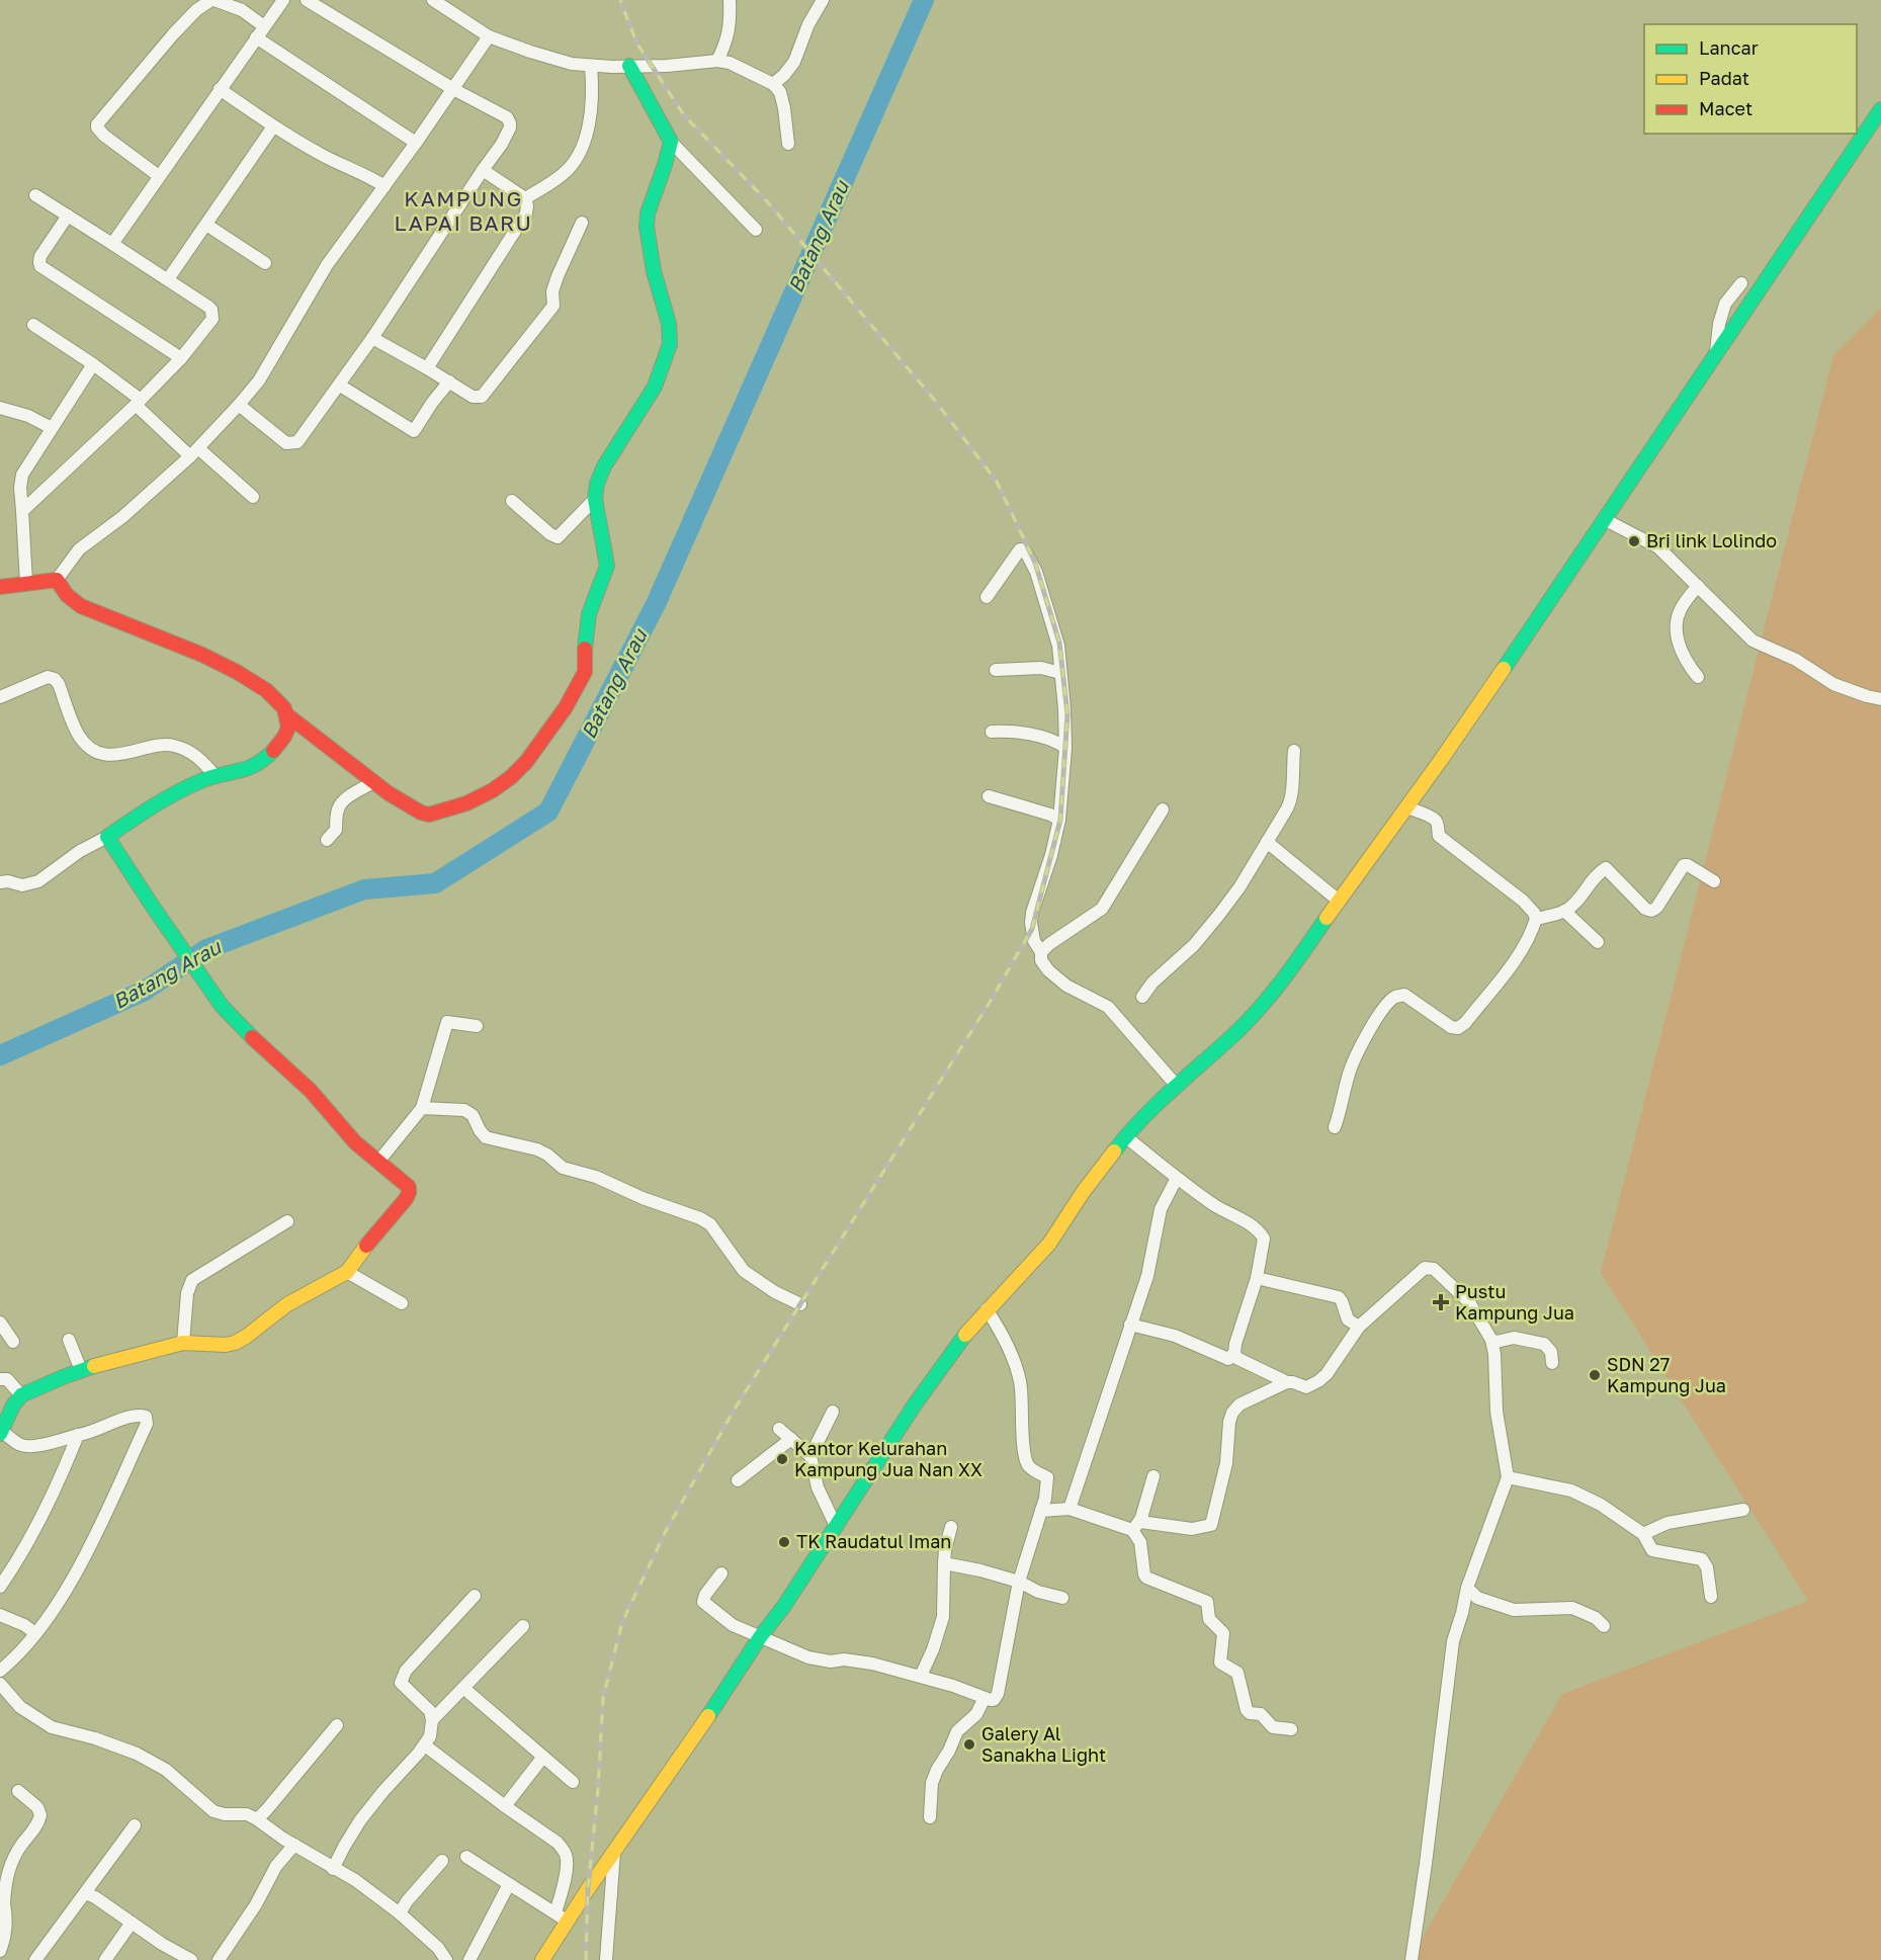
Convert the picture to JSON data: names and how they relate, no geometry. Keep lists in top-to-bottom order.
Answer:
{
  "districts": ["KAMPUNG LAPAI BARU"],
  "water": ["Batang Arau"],
  "places": {
    "other": [
      "Bri link Lolindo",
      "SDN 27 Kampung Jua",
      "Kantor Kelurahan Kampung Jua Nan XX",
      "TK Raudatul Iman",
      "Galery Al Sanakha Light"
    ],
    "health": ["Pustu Kampung Jua"]
  },
  "legend": ["Lancar", "Padat", "Macet"]
}
